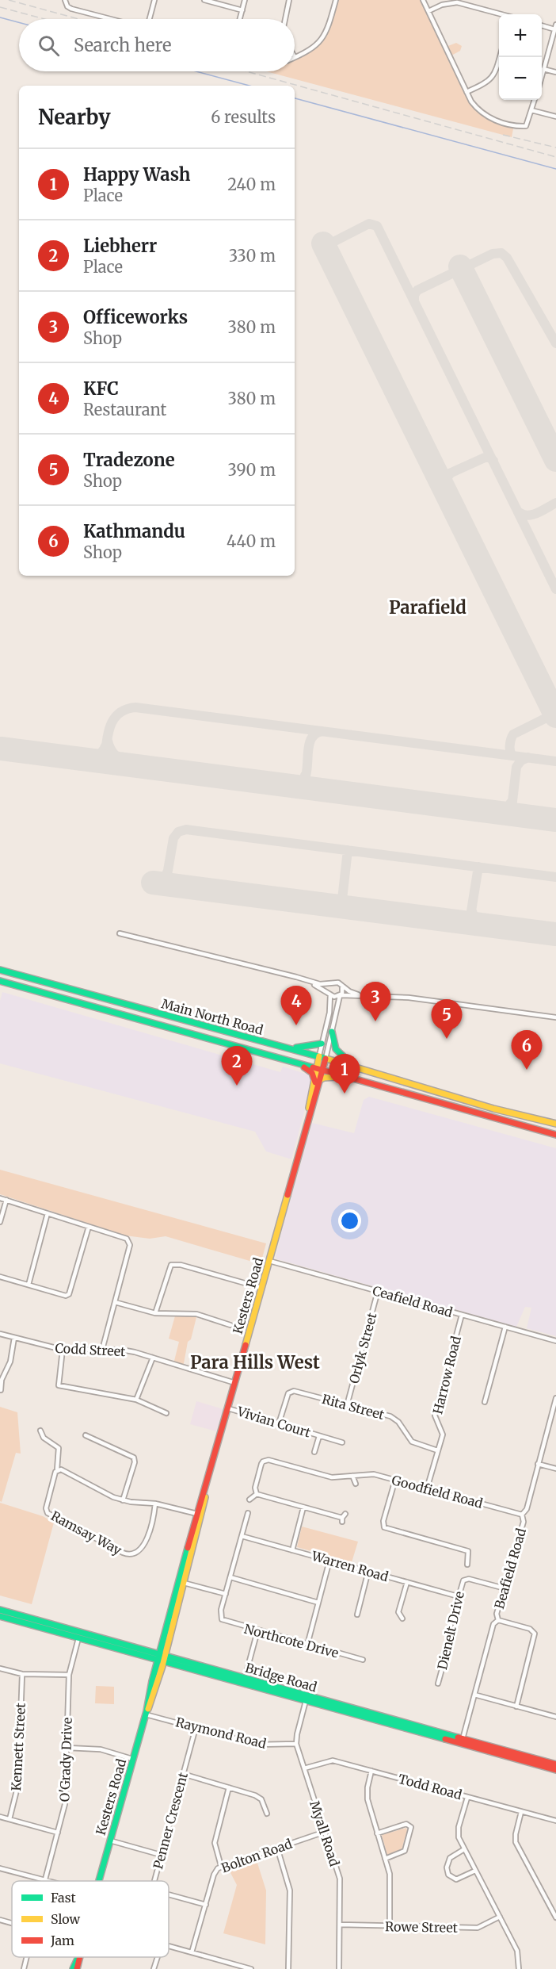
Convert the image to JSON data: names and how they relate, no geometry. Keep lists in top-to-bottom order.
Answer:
{
  "streets": {
    "main road": ["Main North Road", "Kesters Road", "Bridge Road"],
    "street": [
      "Ceafield Road",
      "Orlyk Street",
      "Codd Street",
      "Harrow Road",
      "Rita Street",
      "Vivian Court",
      "Goodfield Road",
      "Ramsay Way",
      "Warren Road",
      "Beafield Road",
      "Dienelt Drive",
      "Northcote Drive",
      "Raymond Road",
      "Kennett Street",
      "O'Grady Drive",
      "Todd Road",
      "Penner Crescent",
      "Myall Road",
      "Bolton Road",
      "Rowe Street"
    ]
  },
  "crossings": [
    ["Main North Road", "Kesters Road"],
    ["Kesters Road", "Ceafield Road"],
    ["Kesters Road", "Codd Street"],
    ["Kesters Road", "Vivian Court"],
    ["Kesters Road", "Bridge Road"],
    ["Kesters Road", "Raymond Road"],
    ["Ceafield Road", "Orlyk Street"],
    ["Ceafield Road", "Harrow Road"],
    ["Orlyk Street", "Rita Street"],
    ["Harrow Road", "Rita Street"],
    ["Harrow Road", "Goodfield Road"],
    ["Rita Street", "Vivian Court"],
    ["Goodfield Road", "Beafield Road"],
    ["Warren Road", "Dienelt Drive"],
    ["Beafield Road", "Dienelt Drive"],
    ["Beafield Road", "Bridge Road"],
    ["Bridge Road", "O'Grady Drive"],
    ["Bridge Road", "Myall Road"],
    ["Raymond Road", "Penner Crescent"],
    ["Raymond Road", "Myall Road"],
    ["Todd Road", "Myall Road"],
    ["Penner Crescent", "Bolton Road"],
    ["Myall Road", "Bolton Road"],
    ["Myall Road", "Rowe Street"]
  ],
  "districts": ["Parafield", "Para Hills West"],
  "legend": ["Fast", "Slow", "Jam"],
  "page": {
    "map_buttons": ["+", "−"],
    "search": "Search here",
    "heading": ["Nearby", "6 results"],
    "list": [
      {
        "mark": "1",
        "name": "Happy Wash",
        "note": "Place",
        "value": "240 m"
      },
      {
        "mark": "2",
        "name": "Liebherr",
        "note": "Place",
        "value": "330 m"
      },
      {
        "mark": "3",
        "name": "Officeworks",
        "note": "Shop",
        "value": "380 m"
      },
      {
        "mark": "4",
        "name": "KFC",
        "note": "Restaurant",
        "value": "380 m"
      },
      {
        "mark": "5",
        "name": "Tradezone",
        "note": "Shop",
        "value": "390 m"
      },
      {
        "mark": "6",
        "name": "Kathmandu",
        "note": "Shop",
        "value": "440 m"
      }
    ],
    "pins": [
      "3",
      "4",
      "5",
      "6",
      "2",
      "1"
    ]
  }
}
